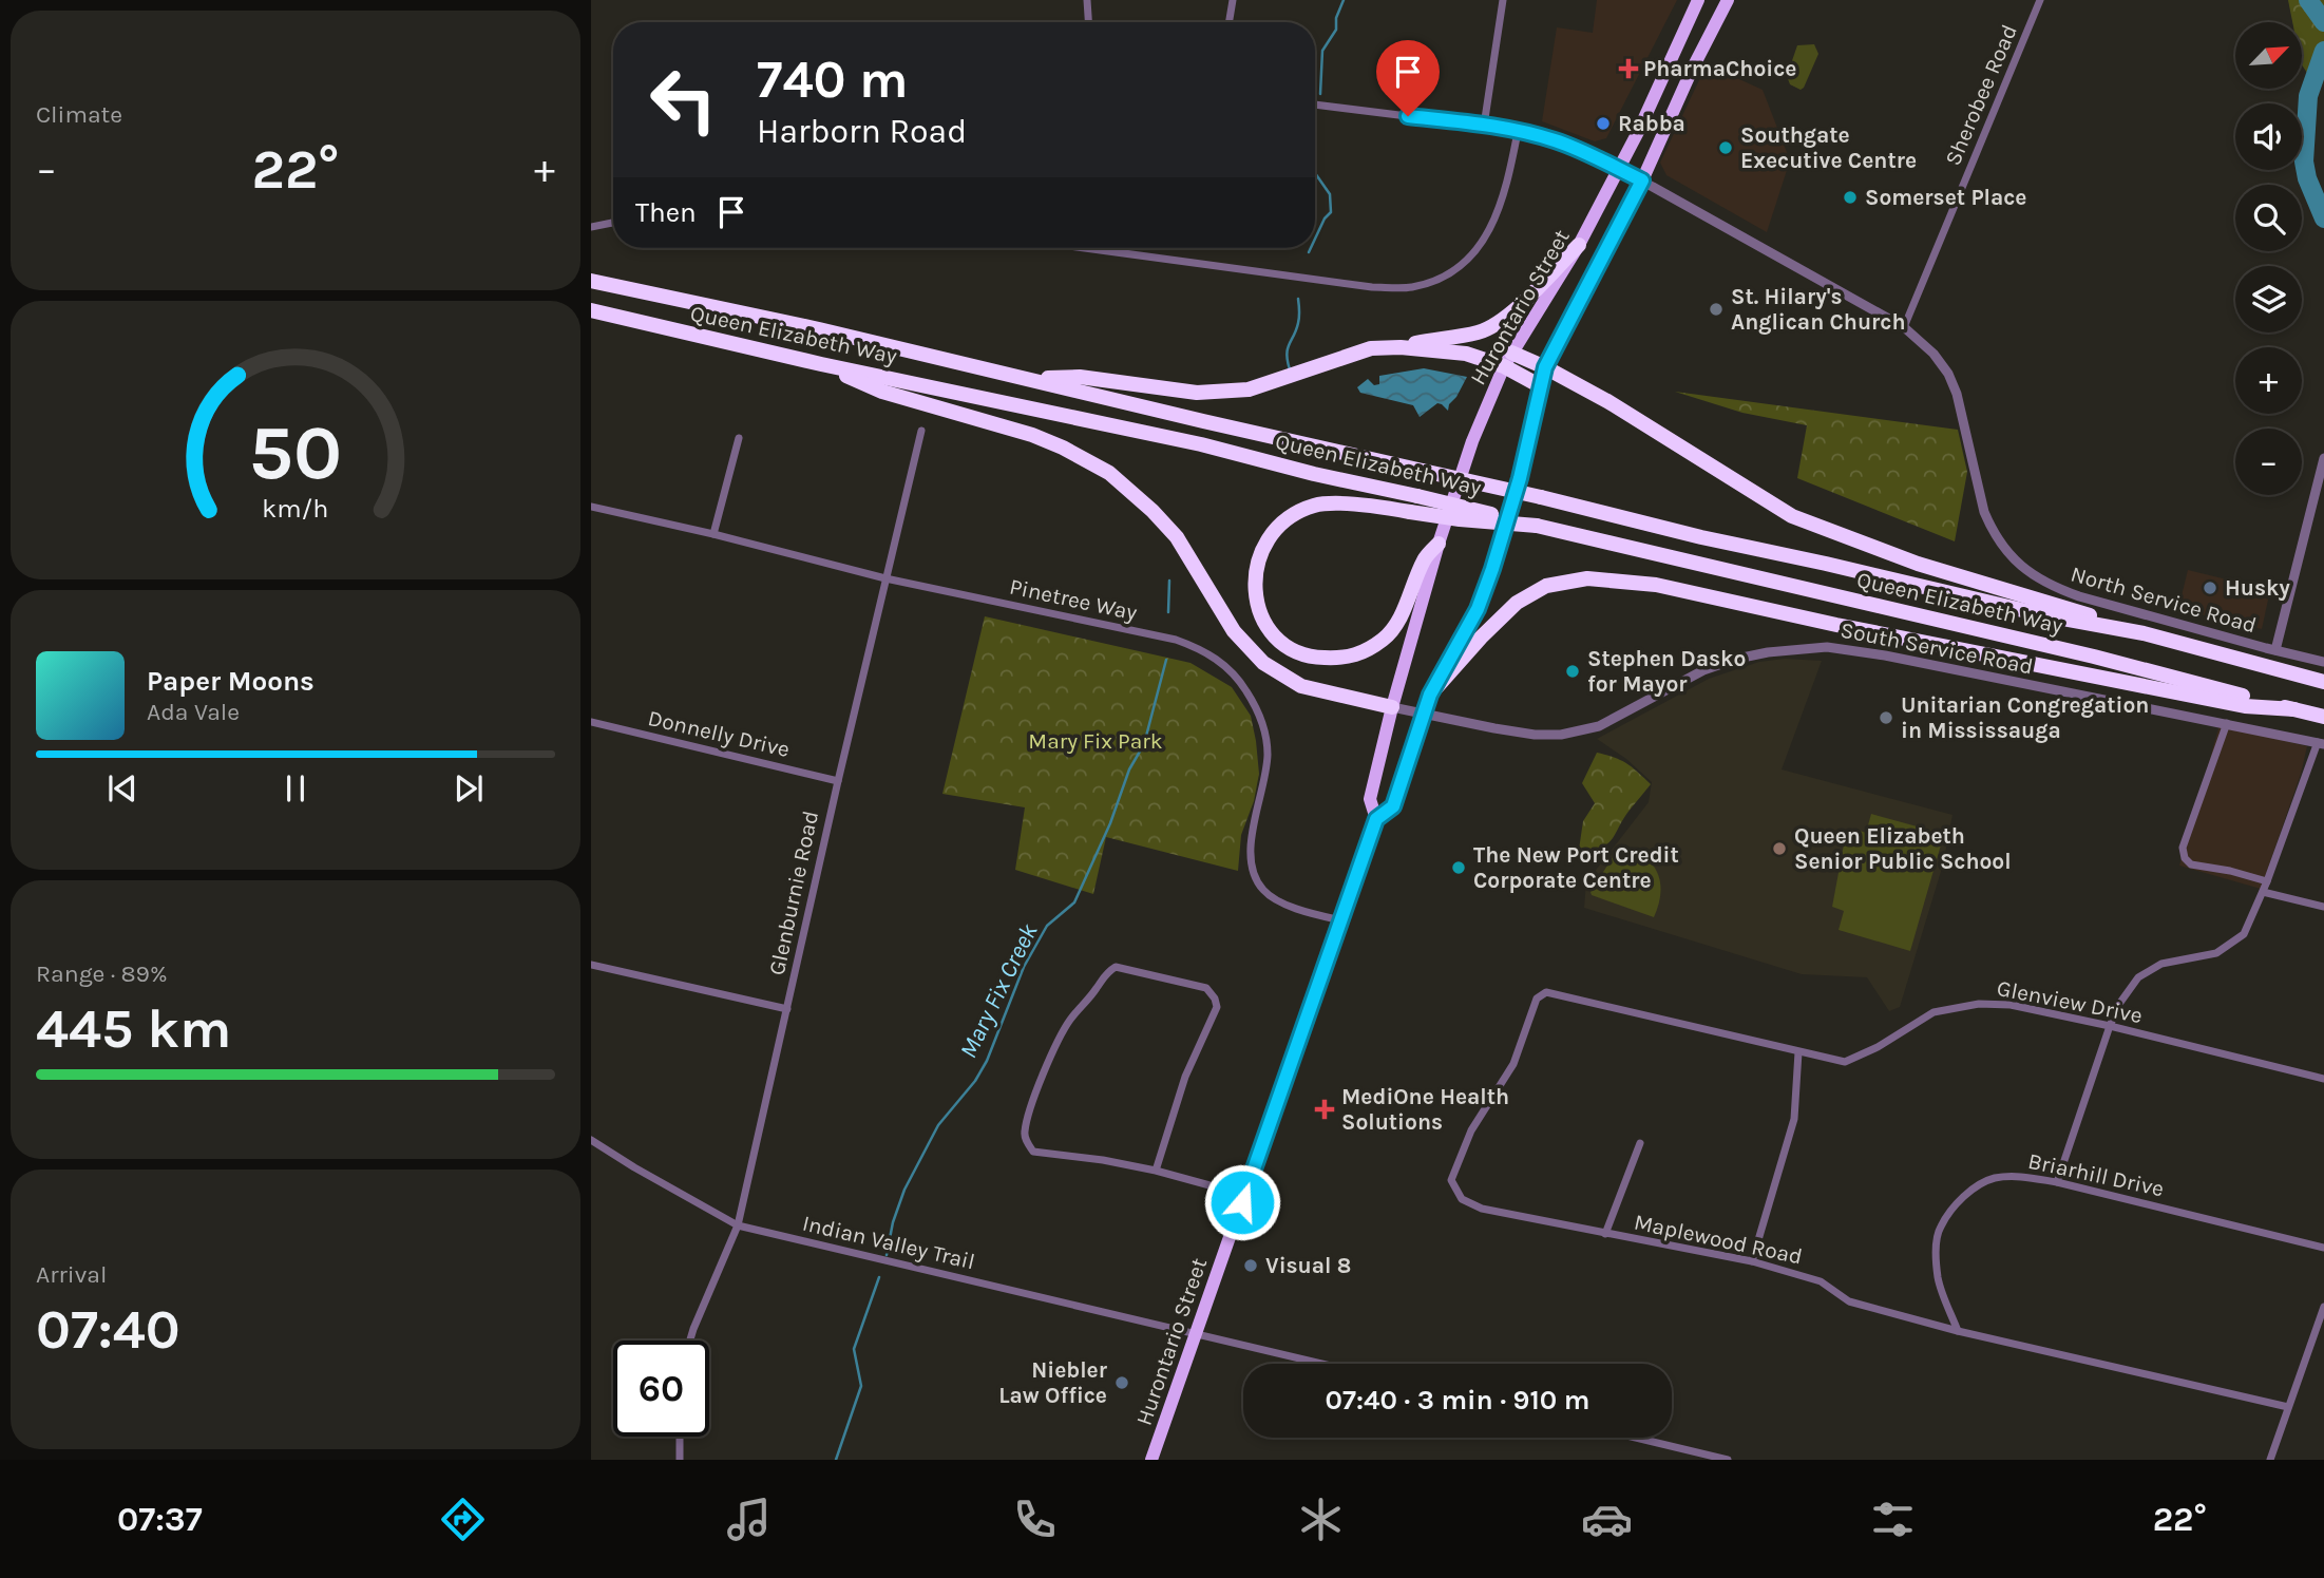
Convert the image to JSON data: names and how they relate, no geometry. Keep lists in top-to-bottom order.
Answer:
{
  "streets": {
    "highway": ["Queen Elizabeth Way"],
    "main road": ["Hurontario Street"],
    "street": [
      "Sherobee Road",
      "Pinetree Way",
      "North Service Road",
      "South Service Road",
      "Donnelly Drive",
      "Glenburnie Road",
      "Glenview Drive",
      "Briarhill Drive",
      "Maplewood Road",
      "Indian Valley Trail"
    ]
  },
  "crossings": [
    ["Sherobee Road", "North Service Road"],
    ["Hurontario Street", "Pinetree Way"],
    ["Hurontario Street", "North Service Road"],
    ["Hurontario Street", "South Service Road"],
    ["Hurontario Street", "Indian Valley Trail"],
    ["Pinetree Way", "Glenburnie Road"],
    ["Donnelly Drive", "Glenburnie Road"],
    ["Glenburnie Road", "Indian Valley Trail"],
    ["Glenview Drive", "Maplewood Road"],
    ["Briarhill Drive", "Maplewood Road"]
  ],
  "water": ["Mary Fix Creek"],
  "parks": ["Mary Fix Park"],
  "places": {
    "health": ["PharmaChoice", "MediOne Health Solutions"],
    "other": [
      "Rabba",
      "Southgate Executive Centre",
      "Somerset Place",
      "St. Hilary's Anglican Church",
      "Husky",
      "Stephen Dasko for Mayor",
      "Unitarian Congregation in Mississauga",
      "Queen Elizabeth Senior Public School",
      "The New Port Credit Corporate Centre",
      "Visual 8",
      "Niebler Law Office"
    ]
  },
  "north": "top right",
  "page": {
    "tile": [
      "Climate",
      ["Range · 89%", "445 km"],
      ["Arrival", "07:40"]
    ],
    "map_buttons": ["+", "−"],
    "turn": ["740 m", "Harborn Road"],
    "heat": ["−", "22°", "+"],
    "then": "Then",
    "song": ["Paper Moons", "Ada Vale"],
    "limit": "60",
    "trip": "07:40 · 3 min · 910 m",
    "tabs": ["07:37", "22°"],
    "gauge": ["50", "km/h"]
  }
}
